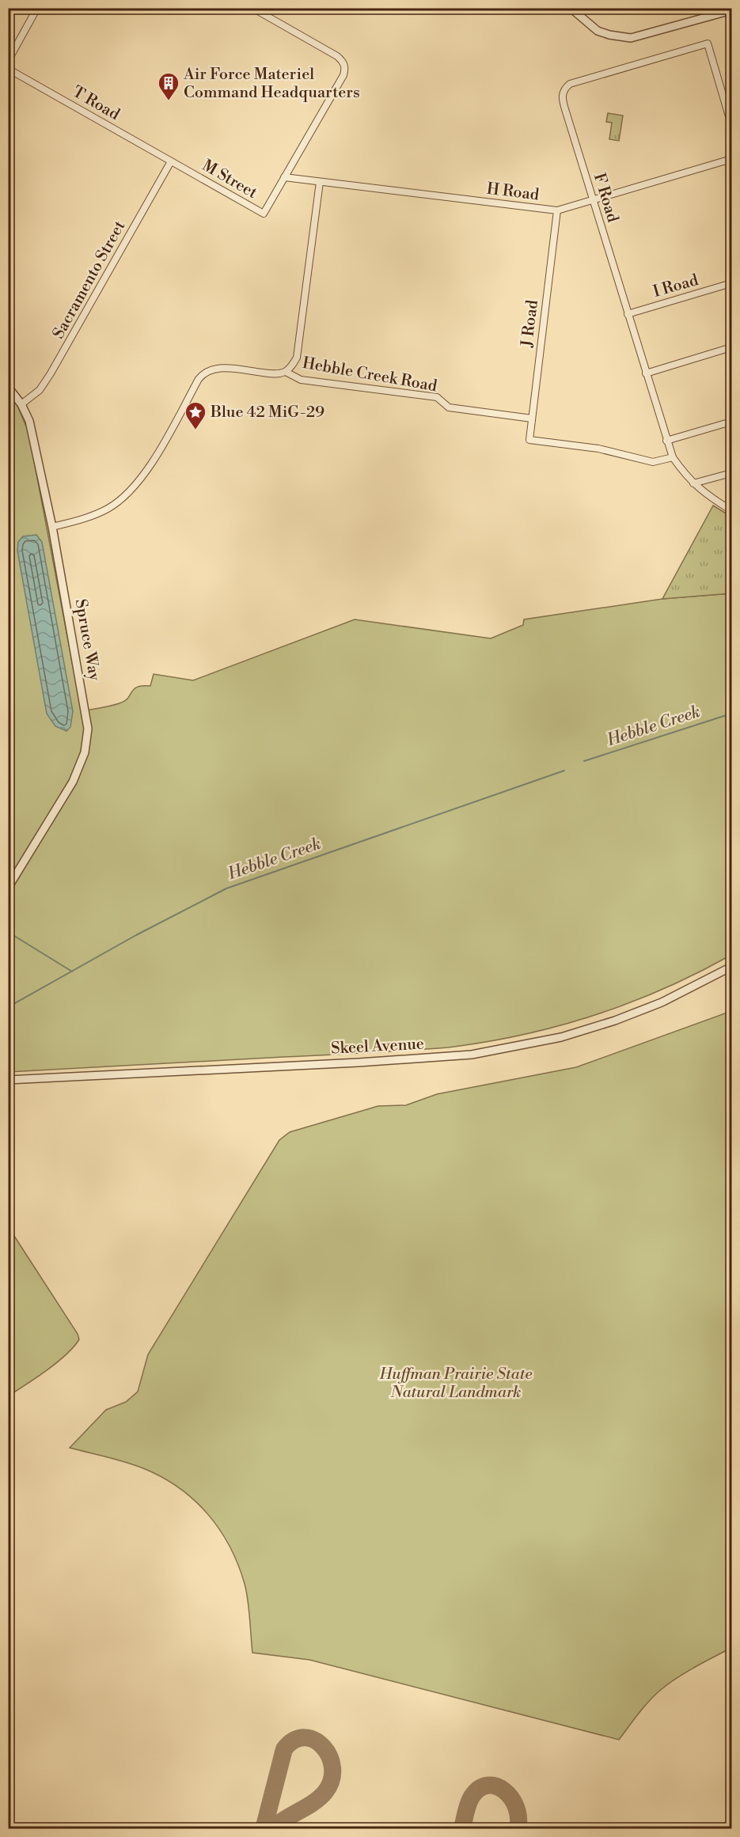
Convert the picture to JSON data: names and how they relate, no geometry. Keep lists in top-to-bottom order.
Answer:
{
  "streets": {
    "street": [
      "T Road",
      "M Street",
      "H Road",
      "F Road",
      "Sacramento Street",
      "I Road",
      "J Road",
      "Hebble Creek Road",
      "Spruce Way",
      "Skeel Avenue"
    ]
  },
  "crossings": [
    ["T Road", "M Street"],
    ["T Road", "Sacramento Street"],
    ["M Street", "H Road"],
    ["M Street", "Sacramento Street"],
    ["H Road", "F Road"],
    ["H Road", "J Road"],
    ["F Road", "I Road"],
    ["F Road", "J Road"],
    ["Sacramento Street", "Spruce Way"],
    ["J Road", "Hebble Creek Road"]
  ],
  "water": ["Hebble Creek"],
  "parks": ["Huffman Prairie State Natural Landmark"],
  "places": {
    "building": ["Air Force Materiel Command Headquarters"],
    "place": ["Blue 42 MiG-29"]
  }
}
